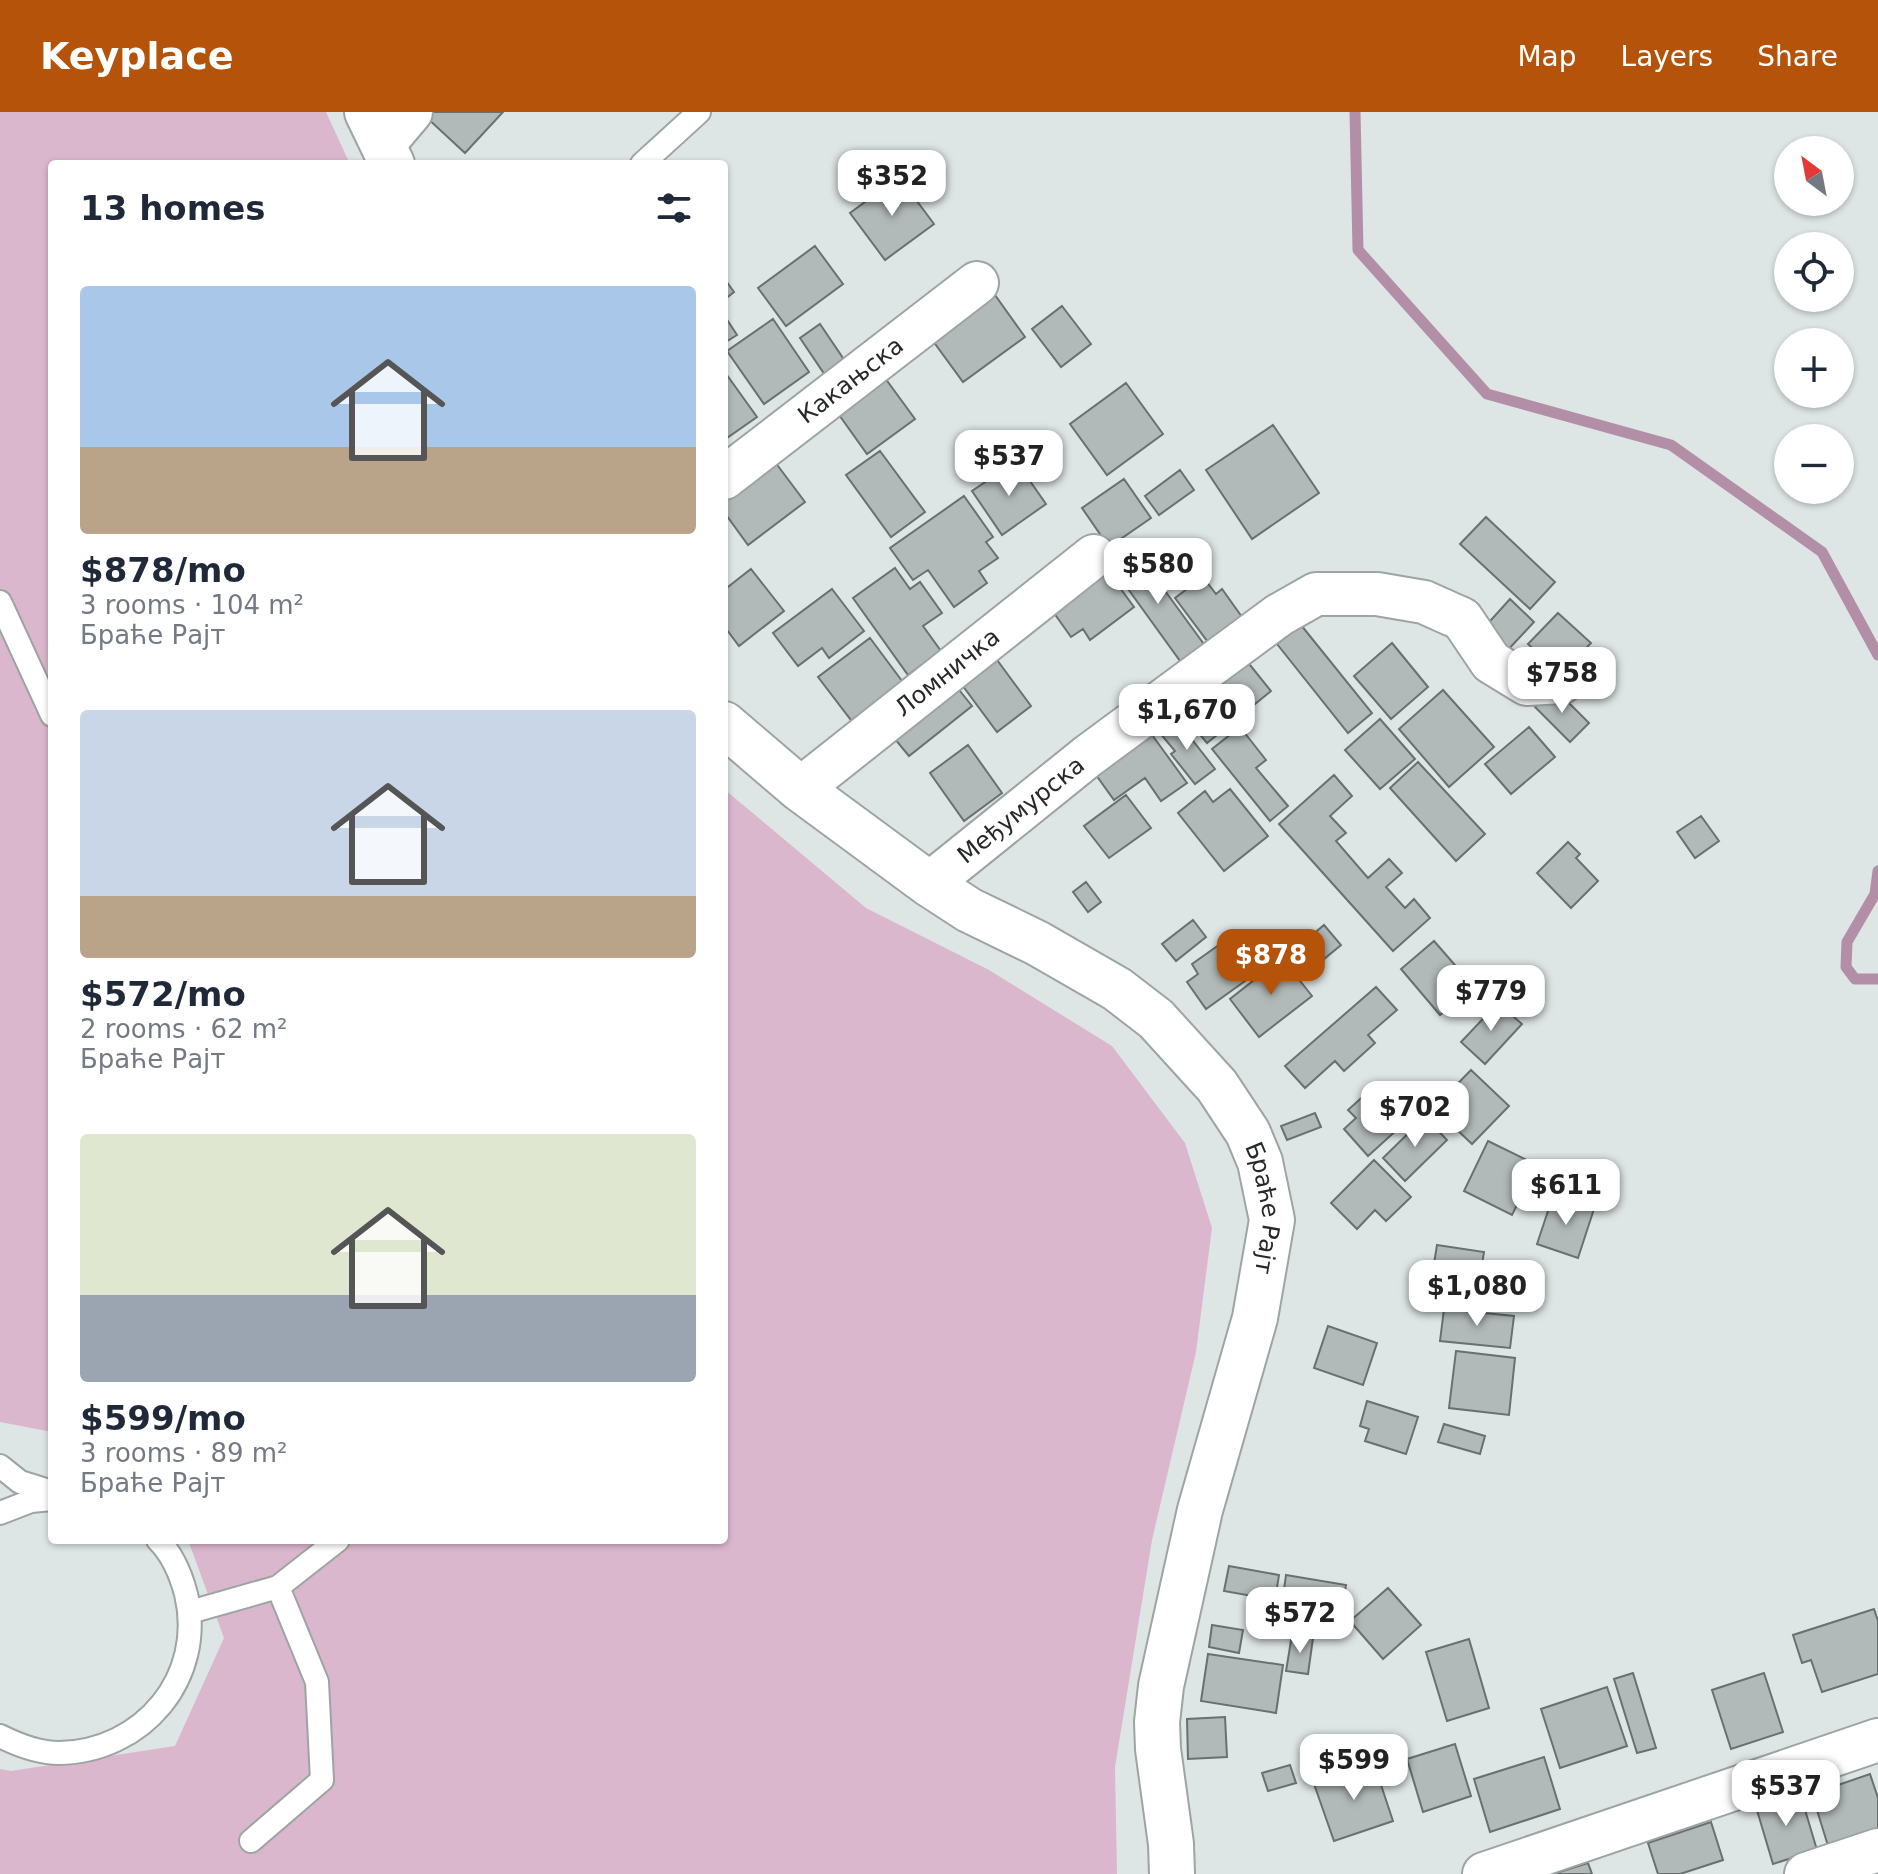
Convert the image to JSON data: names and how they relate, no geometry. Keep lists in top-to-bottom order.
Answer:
{
  "streets": {
    "street": [
      "Какањска",
      "Ломничка",
      "Међумурска",
      "Браће Рајт"
    ]
  },
  "crossings": [
    ["Ломничка", "Браће Рајт"],
    ["Међумурска", "Браће Рајт"]
  ],
  "north": "top left",
  "page": {
    "header": "Keyplace",
    "nav": ["Map", "Layers", "Share"],
    "map_buttons": ["+", "−"],
    "price": [
      "$352",
      "$537",
      "$580",
      "$758",
      "$1,670",
      "$878",
      "$779",
      "$702",
      "$611",
      "$1,080",
      "$572",
      "$599",
      "$537"
    ],
    "heading": "13 homes",
    "list": [
      {
        "name": "$878/mo",
        "note": "3 rooms · 104 m² · Браће Рајт"
      },
      {
        "name": "$572/mo",
        "note": "2 rooms · 62 m² · Браће Рајт"
      },
      {
        "name": "$599/mo",
        "note": "3 rooms · 89 m² · Браће Рајт"
      }
    ]
  }
}
